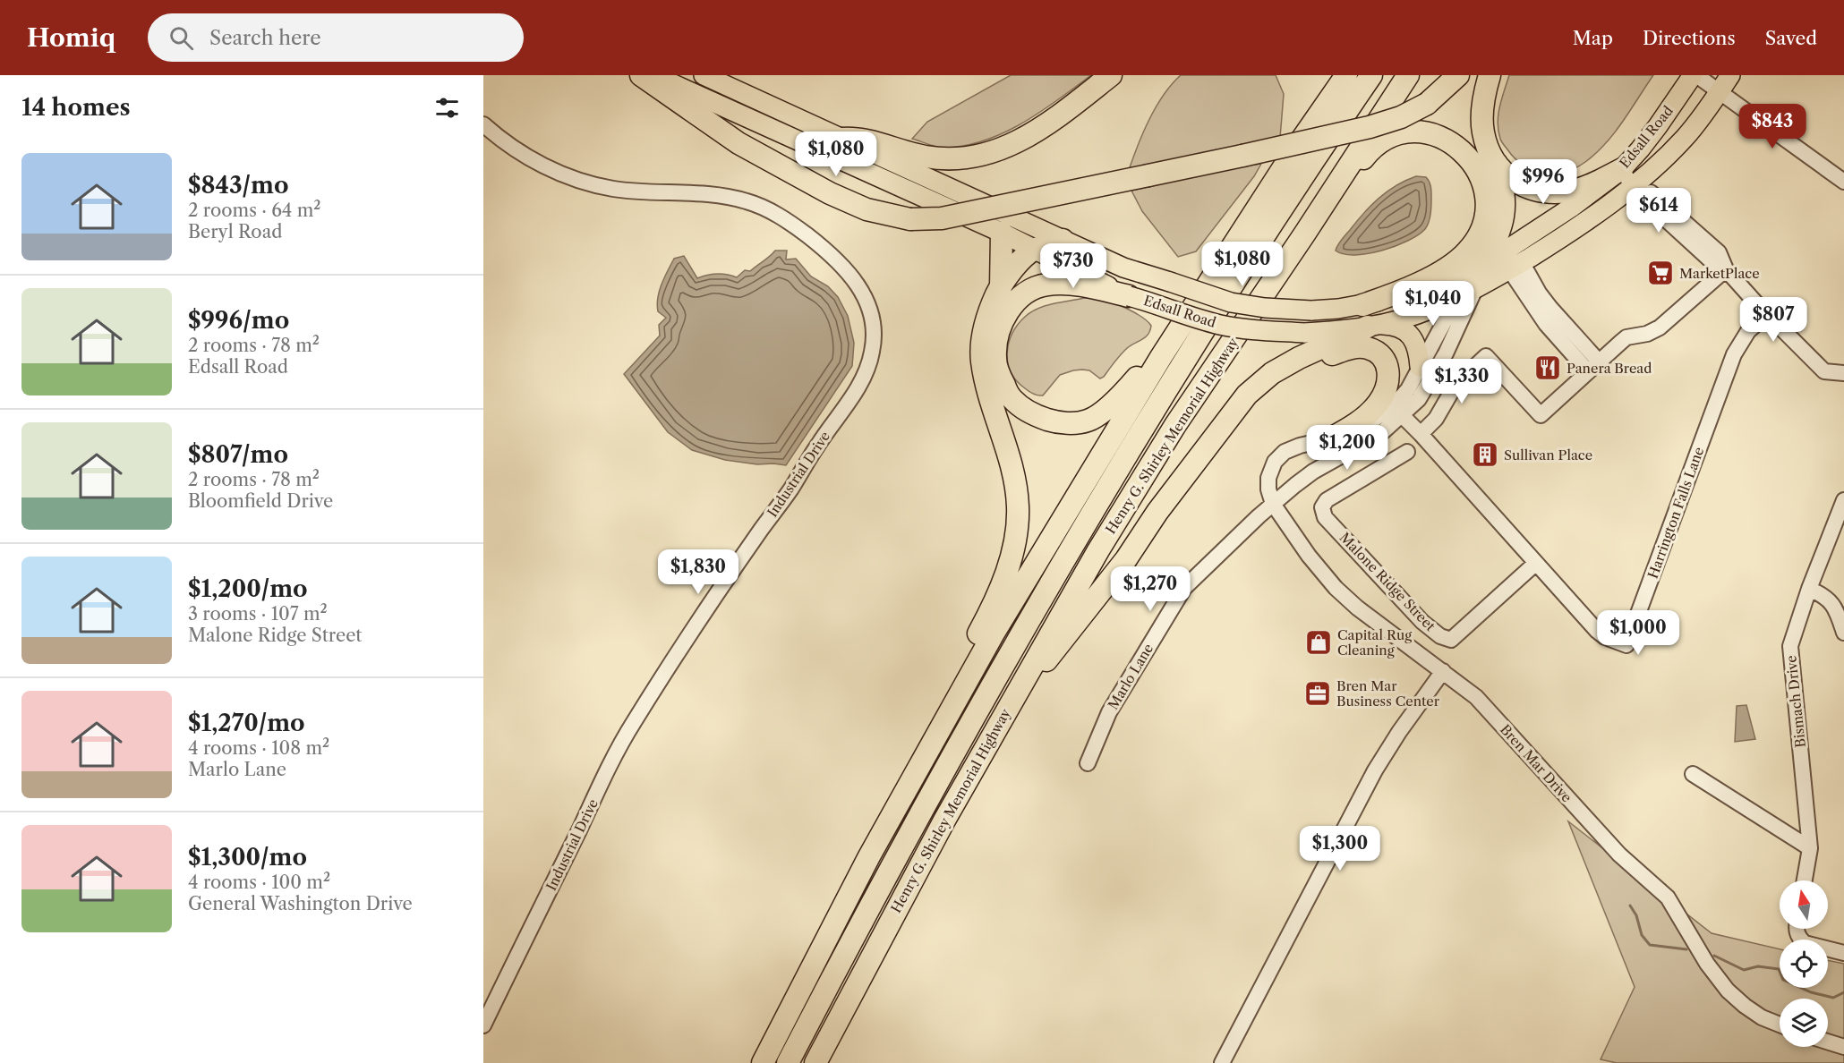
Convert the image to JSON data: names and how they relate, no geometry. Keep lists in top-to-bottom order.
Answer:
{
  "streets": {
    "highway": ["Henry G. Shirley Memorial Highway"],
    "main road": ["Edsall Road"],
    "street": [
      "Industrial Drive",
      "Harrington Falls Lane",
      "Malone Ridge Street",
      "Marlo Lane",
      "Bismach Drive",
      "Bren Mar Drive"
    ]
  },
  "crossings": [
    ["Edsall Road", "Bren Mar Drive"],
    ["Harrington Falls Lane", "Malone Ridge Street"],
    ["Harrington Falls Lane", "Bren Mar Drive"],
    ["Marlo Lane", "Bren Mar Drive"]
  ],
  "places": {
    "supermarket": ["MarketPlace"],
    "restaurant": ["Panera Bread"],
    "building": ["Sullivan Place"],
    "shop": ["Capital Rug Cleaning"],
    "office": ["Bren Mar Business Center"]
  },
  "north": "top",
  "page": {
    "header": "Homiq",
    "search": "Search here",
    "nav": ["Map", "Directions", "Saved"],
    "heading": "14 homes",
    "price": [
      "$843",
      "$1,080",
      "$996",
      "$614",
      "$1,080",
      "$730",
      "$1,040",
      "$807",
      "$1,330",
      "$1,200",
      "$1,830",
      "$1,270",
      "$1,000",
      "$1,300"
    ],
    "list": [
      {
        "name": "$843/mo",
        "note": "2 rooms · 64 m² · Beryl Road"
      },
      {
        "name": "$996/mo",
        "note": "2 rooms · 78 m² · Edsall Road"
      },
      {
        "name": "$807/mo",
        "note": "2 rooms · 78 m² · Bloomfield Drive"
      },
      {
        "name": "$1,200/mo",
        "note": "3 rooms · 107 m² · Malone Ridge Street"
      },
      {
        "name": "$1,270/mo",
        "note": "4 rooms · 108 m² · Marlo Lane"
      },
      {
        "name": "$1,300/mo",
        "note": "4 rooms · 100 m² · General Washington Drive"
      }
    ]
  }
}
